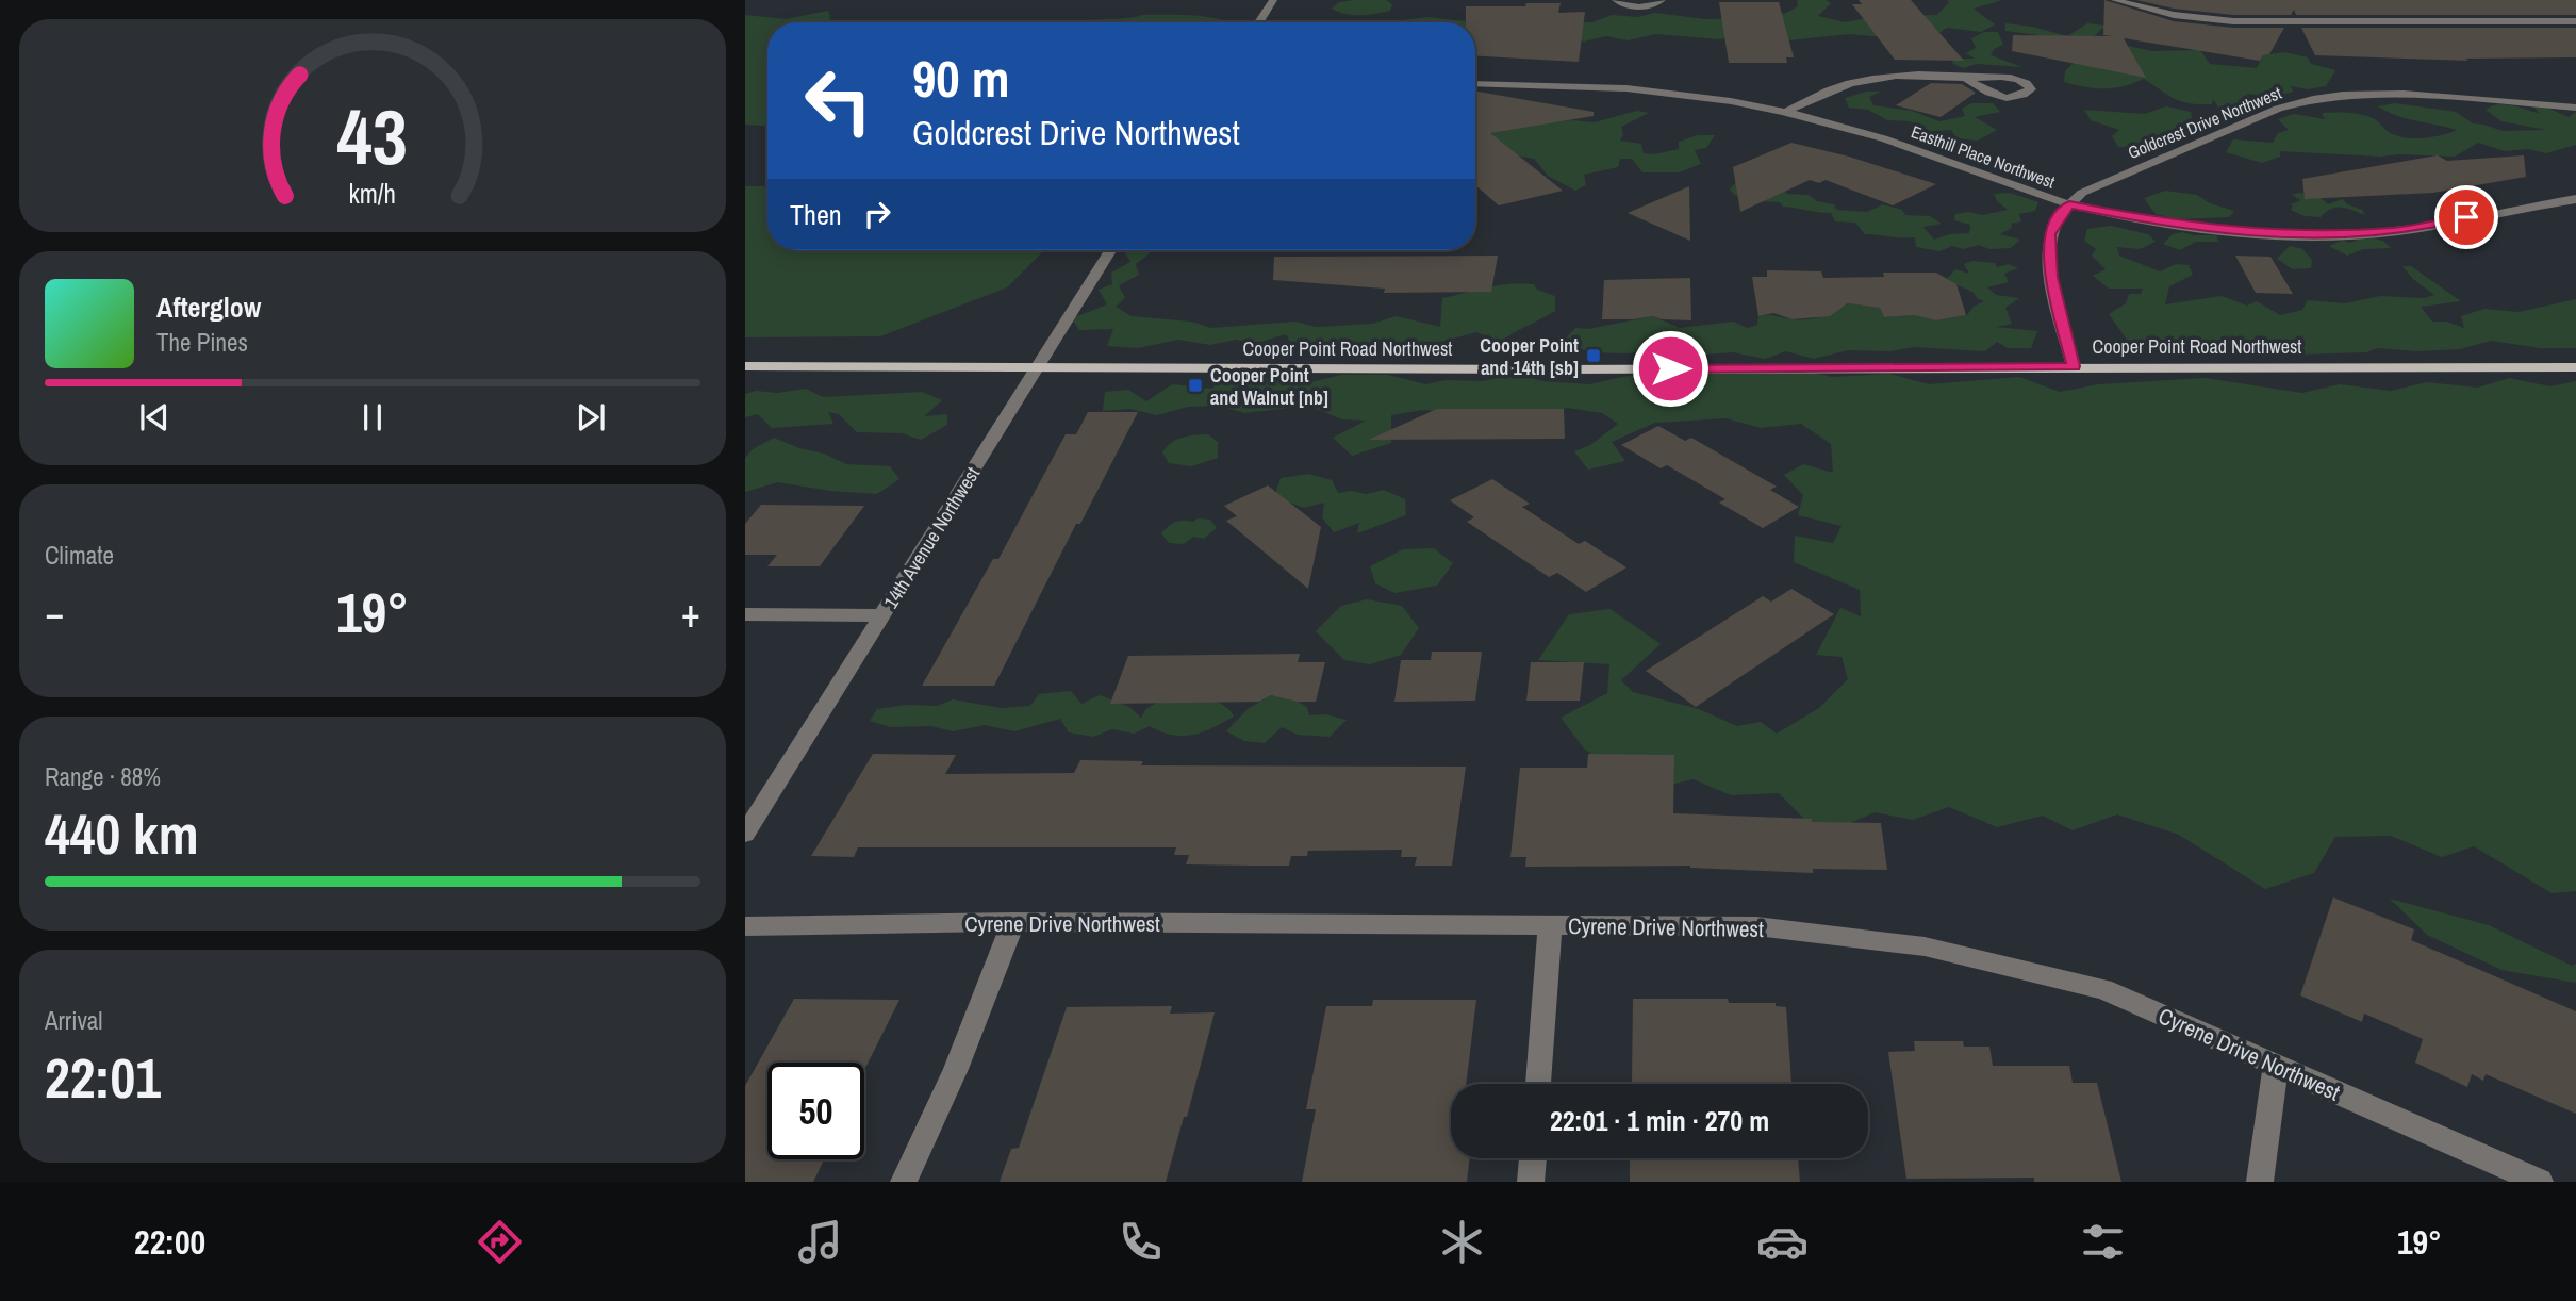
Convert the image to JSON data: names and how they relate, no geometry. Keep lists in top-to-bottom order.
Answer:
{
  "streets": {
    "main road": ["Cooper Point Road Northwest"],
    "street": [
      "Goldcrest Drive Northwest",
      "Easthill Place Northwest",
      "14th Avenue Northwest",
      "Cyrene Drive Northwest"
    ]
  },
  "crossings": [
    ["Goldcrest Drive Northwest", "Easthill Place Northwest"],
    ["Goldcrest Drive Northwest", "Cooper Point Road Northwest"],
    ["Cooper Point Road Northwest", "14th Avenue Northwest"]
  ],
  "places": {
    "transit": ["Cooper Point and 14th [sb]", "Cooper Point and Walnut [nb]"]
  },
  "page": {
    "turn": ["90 m", "Goldcrest Drive Northwest"],
    "then": "Then",
    "song": ["Afterglow", "The Pines"],
    "tile": [
      "Climate",
      ["Range · 88%", "440 km"],
      ["Arrival", "22:01"]
    ],
    "heat": ["−", "19°", "+"],
    "limit": "50",
    "trip": "22:01 · 1 min · 270 m",
    "tabs": ["22:00", "19°"],
    "gauge": ["43", "km/h"]
  }
}
